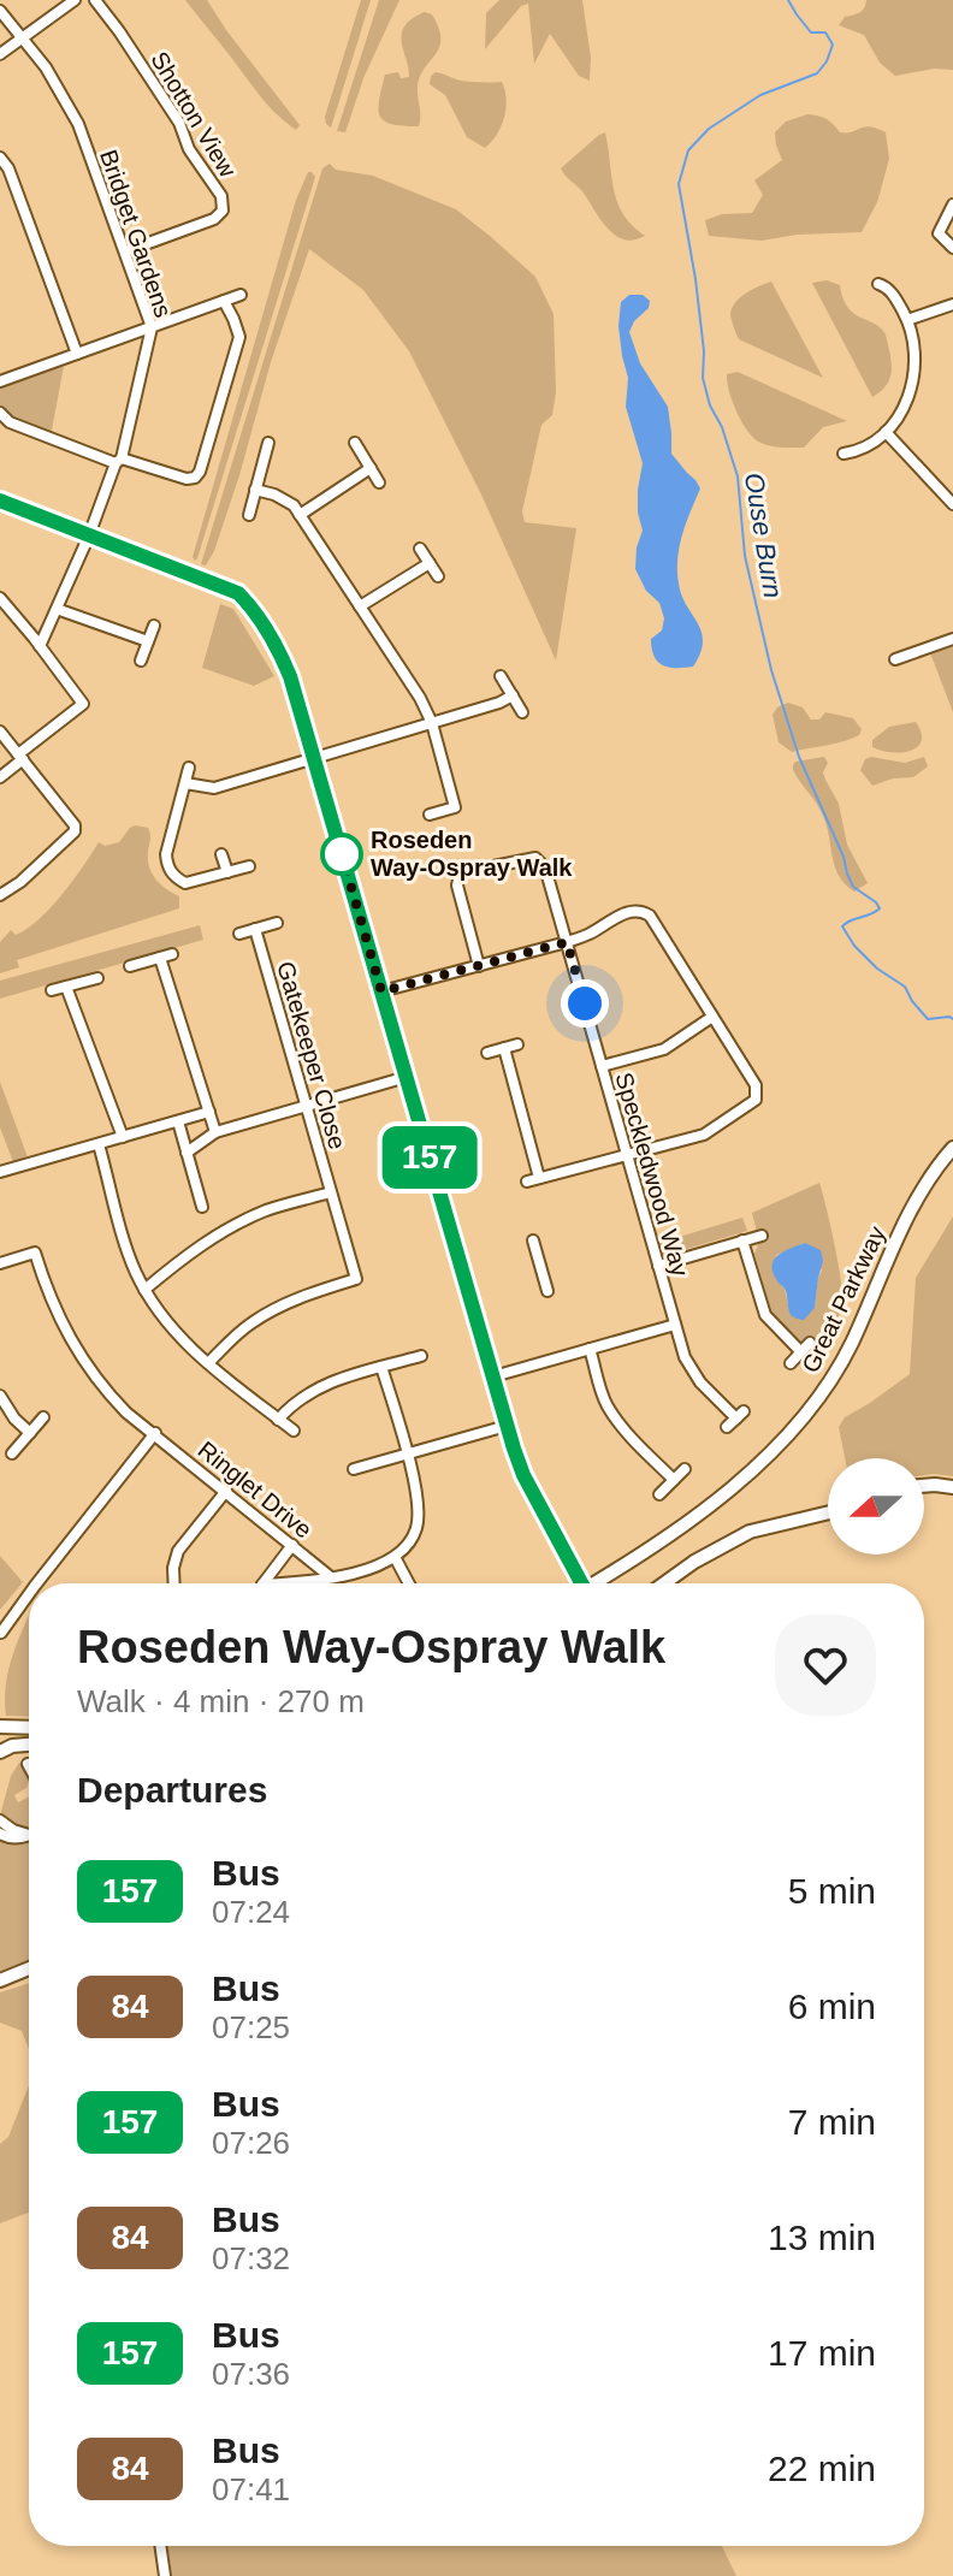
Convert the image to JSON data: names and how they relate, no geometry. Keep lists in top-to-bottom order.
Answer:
{
  "streets": {
    "street": [
      "Shotton View",
      "Bridget Gardens",
      "Gatekeeper Close",
      "Speckledwood Way",
      "Great Parkway",
      "Ringlet Drive"
    ]
  },
  "crossings": [
    ["Shotton View", "Bridget Gardens"]
  ],
  "water": ["Ouse Burn"],
  "places": ["Roseden Way-Ospray Walk"],
  "lines": ["bus line 157"],
  "north": "left",
  "page": {
    "on_map": "157",
    "heading": [
      ["Roseden Way-Ospray Walk", "Walk · 4 min · 270 m"],
      "Departures"
    ],
    "list": [
      {
        "mark": "157",
        "name": "Bus",
        "note": "07:24",
        "value": "5 min"
      },
      {
        "mark": "84",
        "name": "Bus",
        "note": "07:25",
        "value": "6 min"
      },
      {
        "mark": "157",
        "name": "Bus",
        "note": "07:26",
        "value": "7 min"
      },
      {
        "mark": "84",
        "name": "Bus",
        "note": "07:32",
        "value": "13 min"
      },
      {
        "mark": "157",
        "name": "Bus",
        "note": "07:36",
        "value": "17 min"
      },
      {
        "mark": "84",
        "name": "Bus",
        "note": "07:41",
        "value": "22 min"
      }
    ]
  }
}
